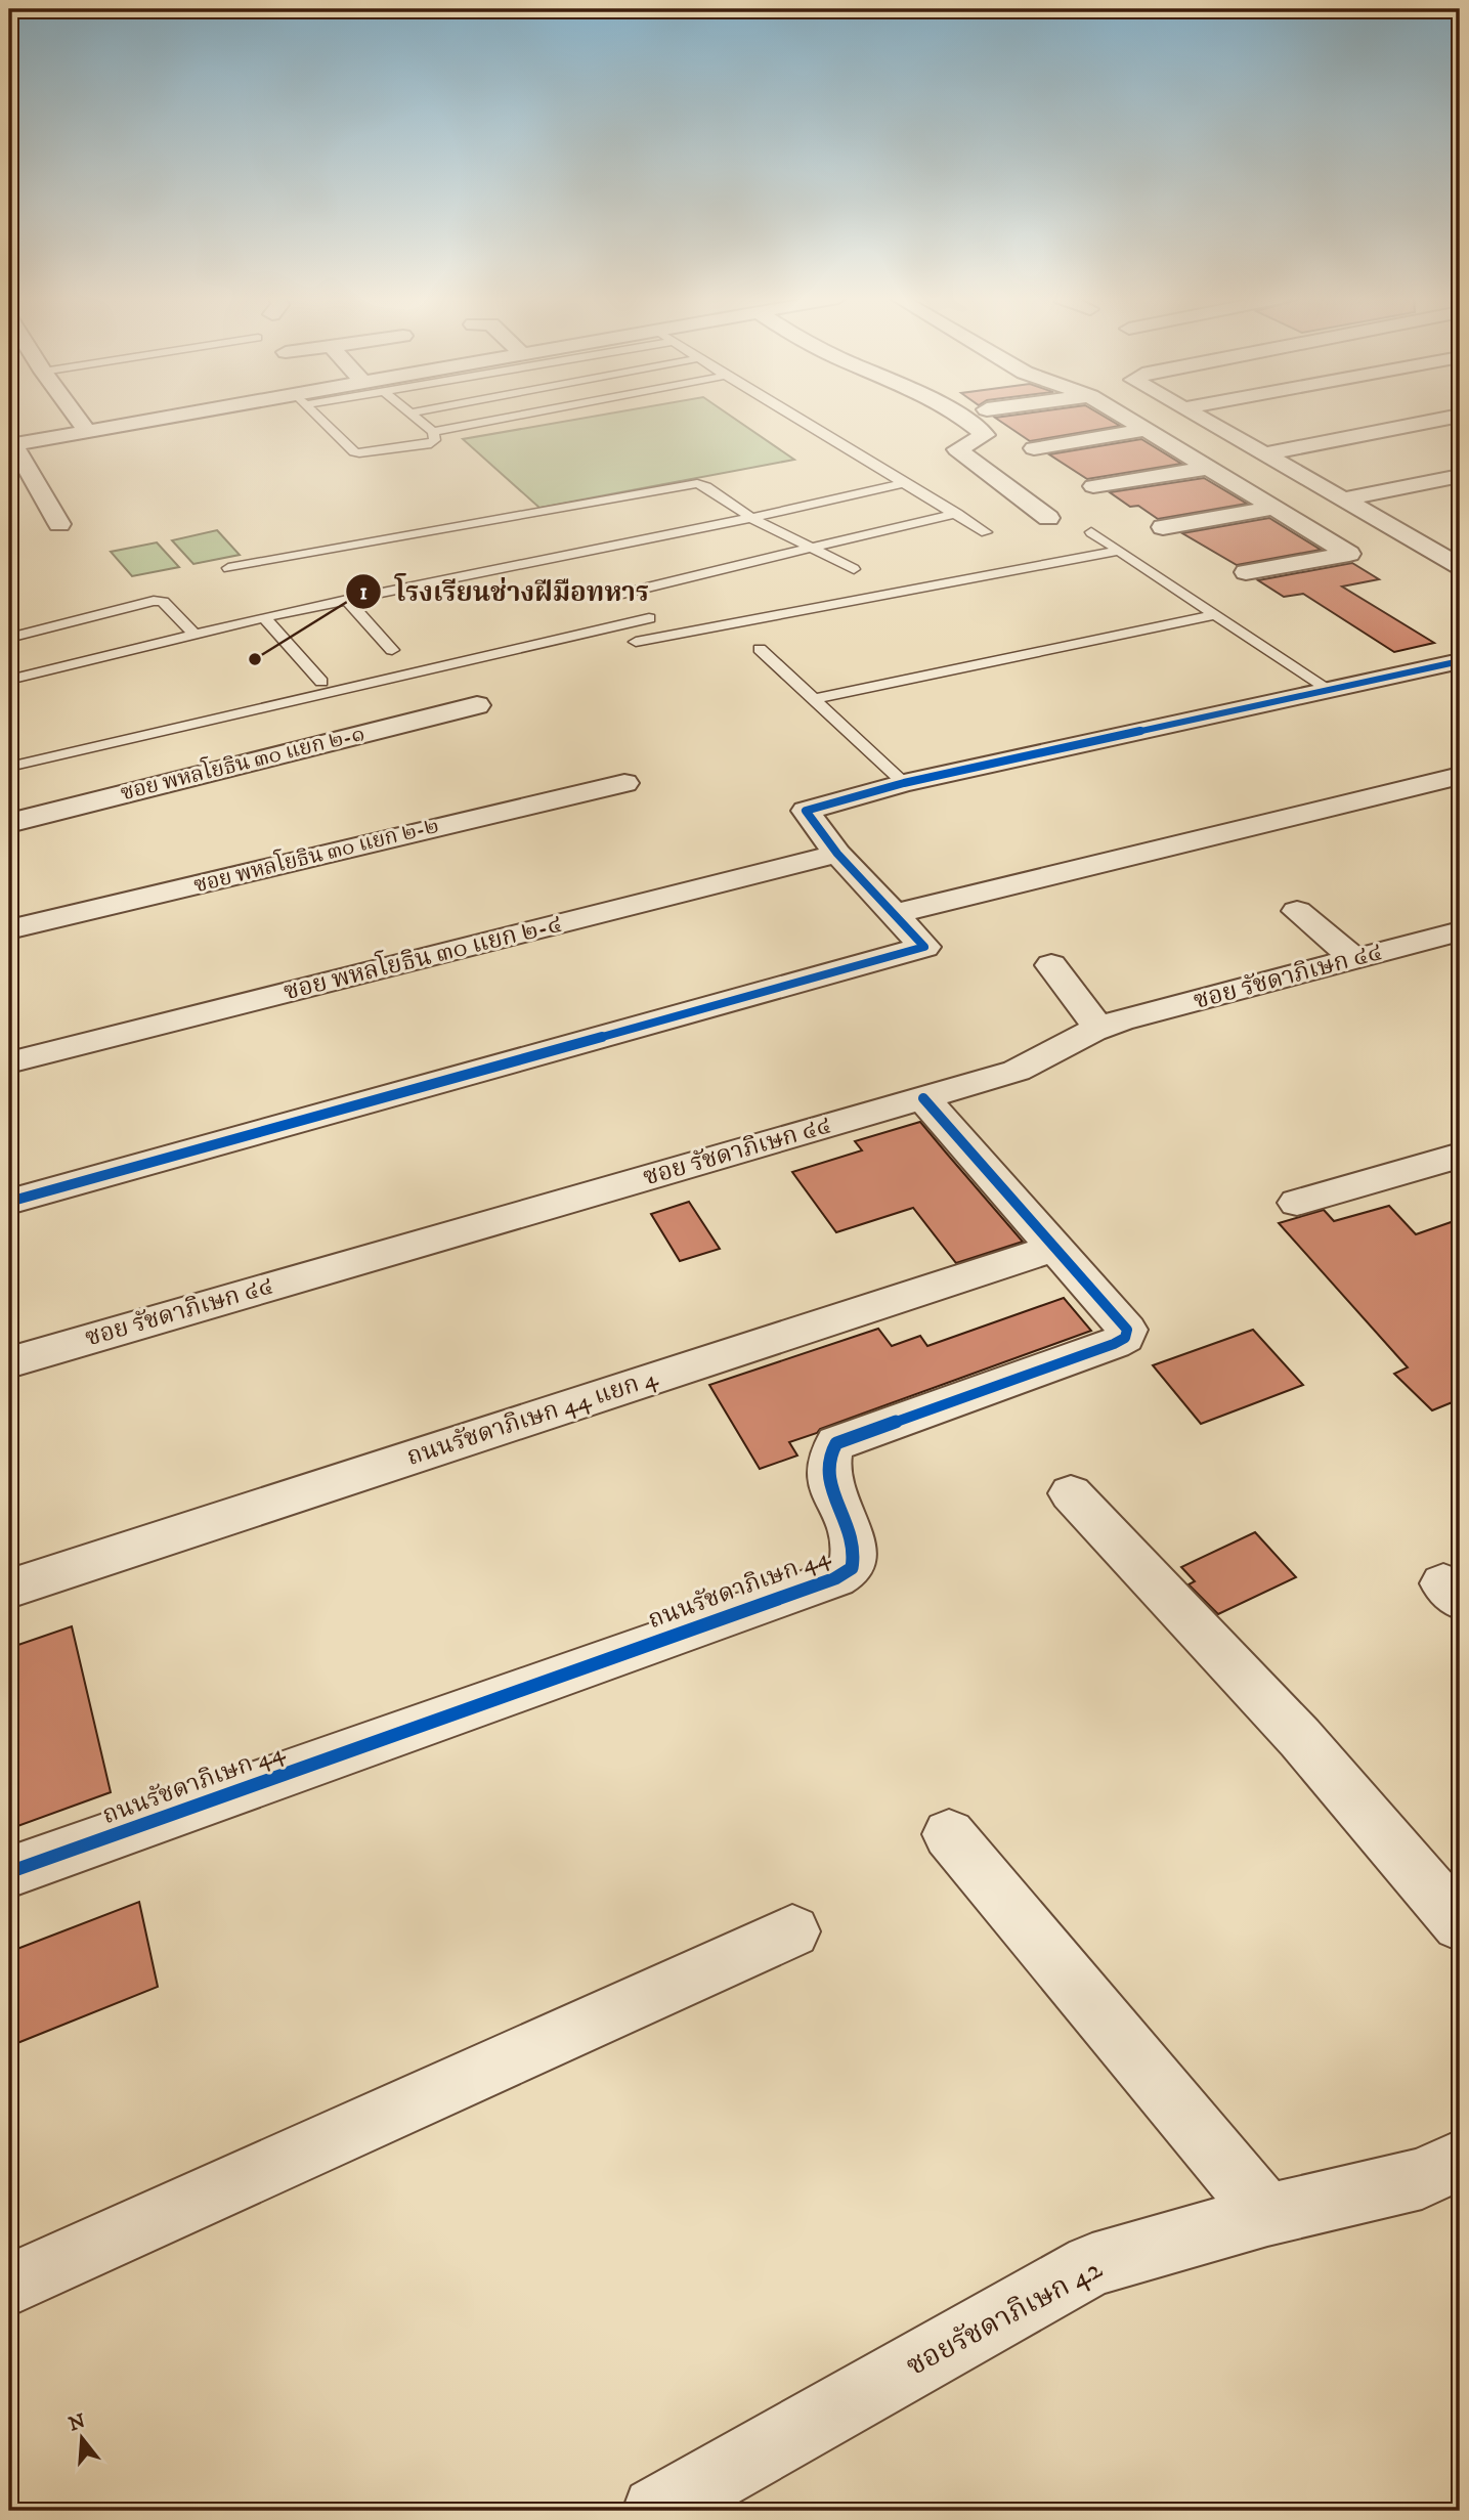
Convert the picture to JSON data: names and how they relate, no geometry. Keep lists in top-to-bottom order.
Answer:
{
  "streets": {
    "street": [
      "ซอย พหลโยธิน ๓๐ แยก ๒-๑",
      "ซอย พหลโยธิน ๓๐ แยก ๒-๒",
      "ซอย พหลโยธิน ๓๐ แยก ๒-๔",
      "ซอย รัชดาภิเษก ๔๔",
      "ถนนรัชดาภิเษก 44 แยก 4",
      "ถนนรัชดาภิเษก 44",
      "ซอยรัชดาภิเษก 42"
    ]
  },
  "crossings": [
    ["ซอย รัชดาภิเษก ๔๔", "ถนนรัชดาภิเษก 44"],
    ["ถนนรัชดาภิเษก 44 แยก 4", "ถนนรัชดาภิเษก 44"]
  ],
  "places": ["โรงเรียนช่างฝีมือทหาร"],
  "north": "top"
}
